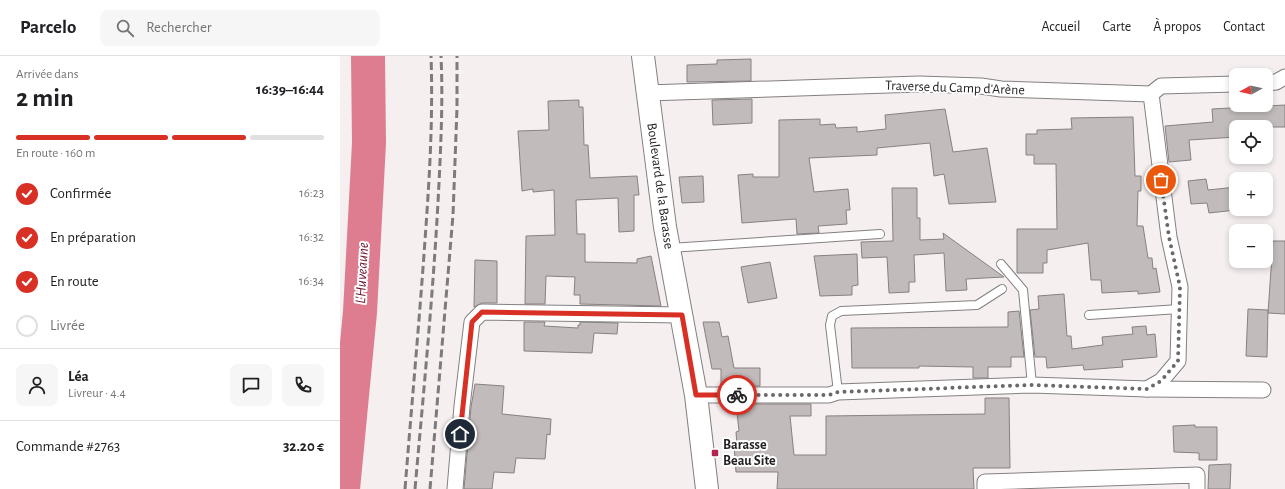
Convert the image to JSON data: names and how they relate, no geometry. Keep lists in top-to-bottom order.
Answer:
{
  "streets": {
    "street": ["Traverse du Camp d'Arène", "Boulevard de la Barasse"]
  },
  "crossings": [
    ["Traverse du Camp d'Arène", "Boulevard de la Barasse"]
  ],
  "water": ["L'Huveaune"],
  "places": {
    "transit": ["Barasse Beau Site"]
  },
  "north": "left",
  "page": {
    "header": "Parcelo",
    "search": "Rechercher",
    "nav": [
      "Accueil",
      "Carte",
      "À propos",
      "Contact"
    ],
    "heading": ["2 min", "Arrivée dans", "16:39–16:44"],
    "panel": [
      "Léa",
      "Livreur · 4.4",
      "Commande #2763",
      "32.20 €"
    ],
    "map_buttons": ["+", "−"],
    "bar": "En route · 160 m",
    "list": [
      ["Confirmée", "16:23"],
      ["En préparation", "16:32"],
      ["En route", "16:34"],
      "Livrée"
    ]
  }
}
